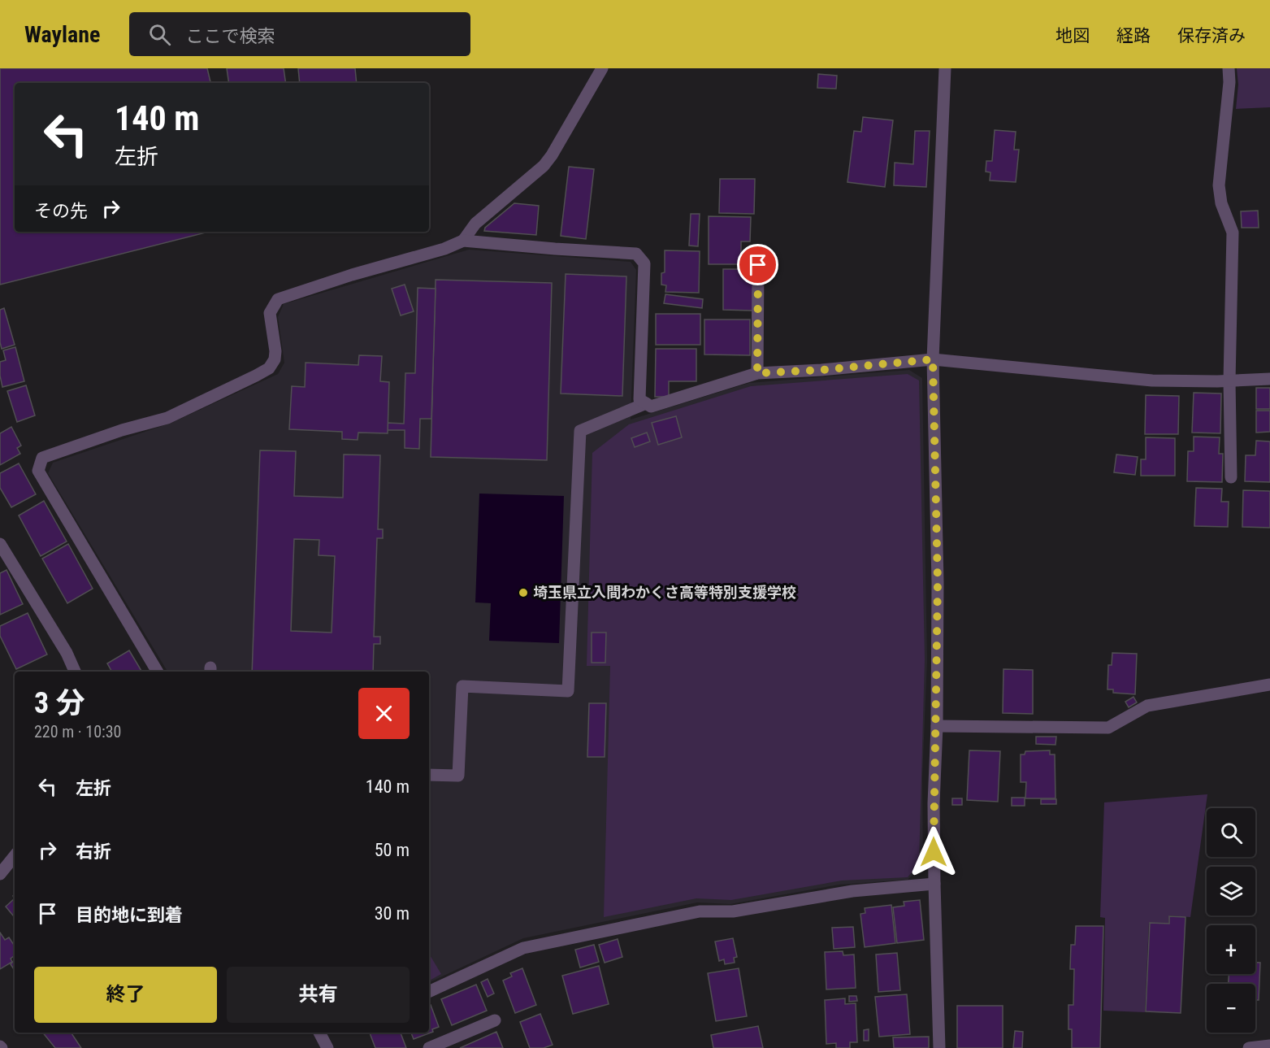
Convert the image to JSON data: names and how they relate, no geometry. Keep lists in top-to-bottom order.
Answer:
{
  "places": ["埼玉県立入間わかくさ高等特別支援学校"],
  "page": {
    "header": "Waylane",
    "search": "ここで検索",
    "nav": ["地図", "経路", "保存済み"],
    "turn": ["140 m", "左折"],
    "then": "その先",
    "heading": ["3 分", "220 m · 10:30"],
    "list": [
      {
        "name": "左折",
        "value": "140 m"
      },
      {
        "name": "右折",
        "value": "50 m"
      },
      {
        "name": "目的地に到着",
        "value": "30 m"
      }
    ],
    "map_buttons": ["+", "−"],
    "buttons": ["終了", "共有"]
  }
}
